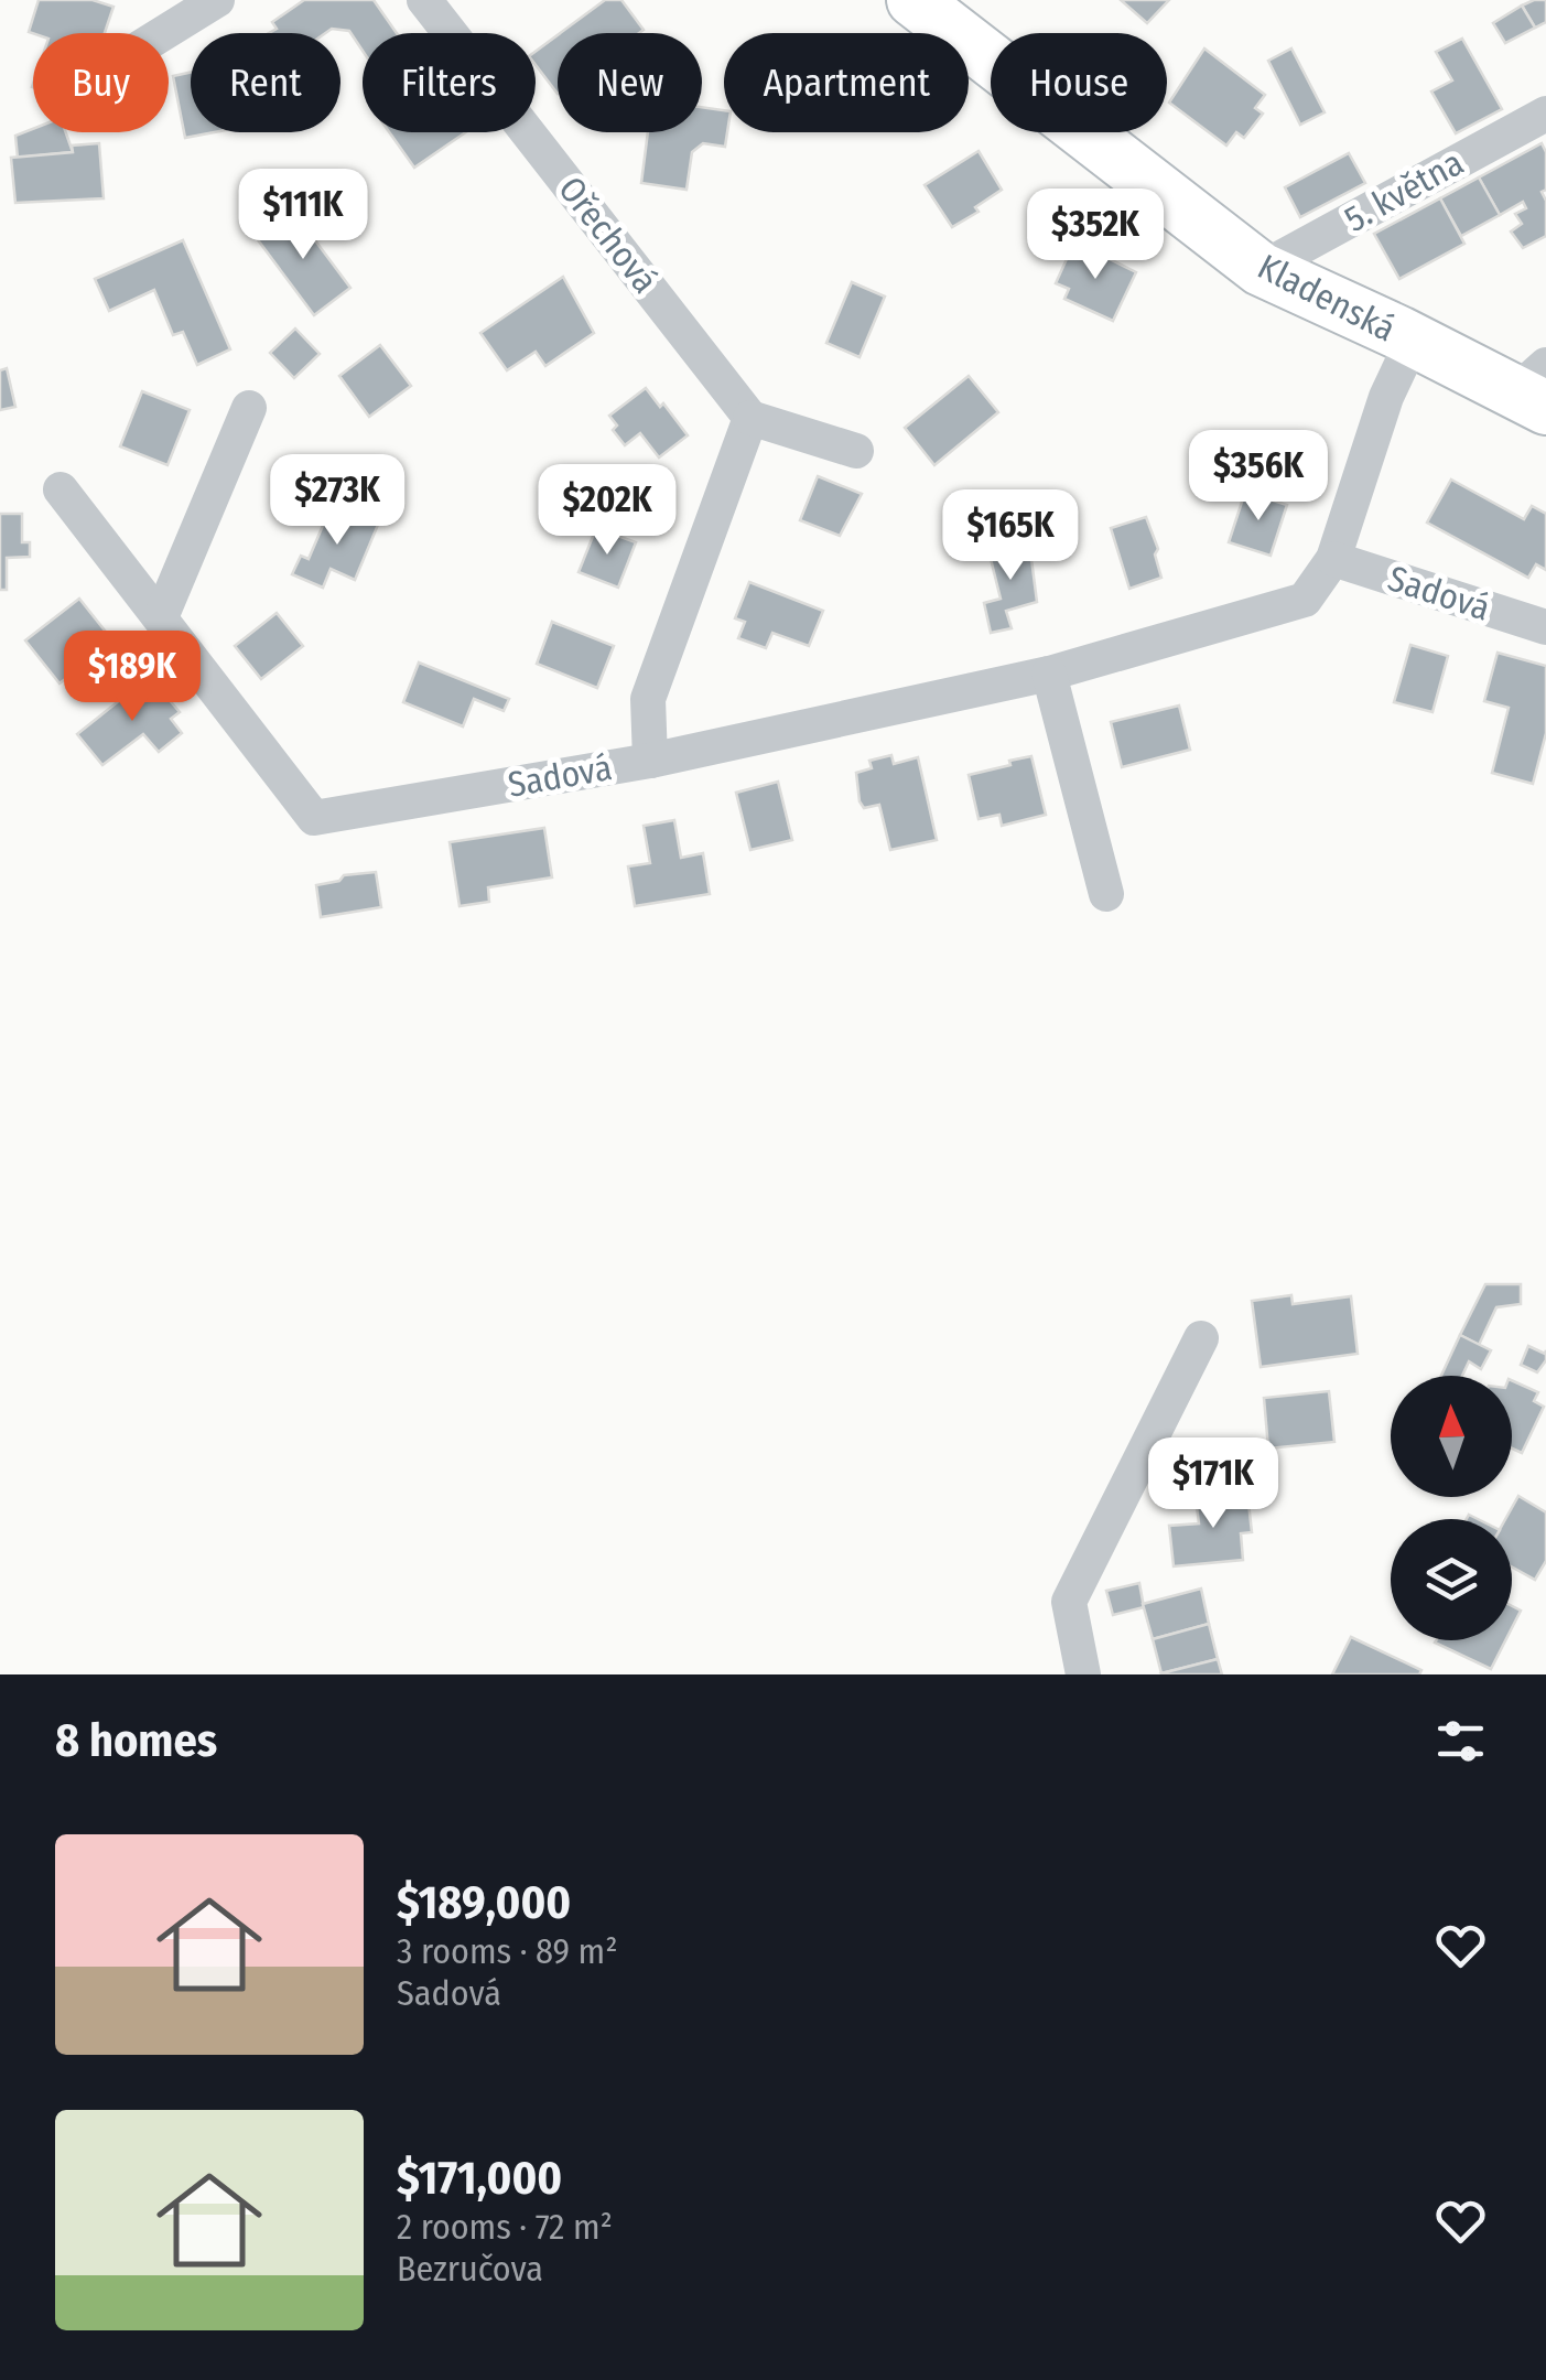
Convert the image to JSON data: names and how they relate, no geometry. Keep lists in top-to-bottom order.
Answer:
{
  "streets": {
    "street": [
      "5. května",
      "Ořechová",
      "Kladenská",
      "Sadová"
    ]
  },
  "crossings": [
    ["5. května", "Kladenská"],
    ["Kladenská", "Sadová"]
  ],
  "north": "top",
  "page": {
    "chip": [
      "Buy",
      "Rent",
      "Filters",
      "New",
      "Apartment",
      "House"
    ],
    "price": [
      "$111K",
      "$352K",
      "$356K",
      "$273K",
      "$202K",
      "$165K",
      "$189K",
      "$171K"
    ],
    "heading": "8 homes",
    "list": [
      {
        "name": "$189,000",
        "note": "3 rooms · 89 m² · Sadová"
      },
      {
        "name": "$171,000",
        "note": "2 rooms · 72 m² · Bezručova"
      }
    ]
  }
}
